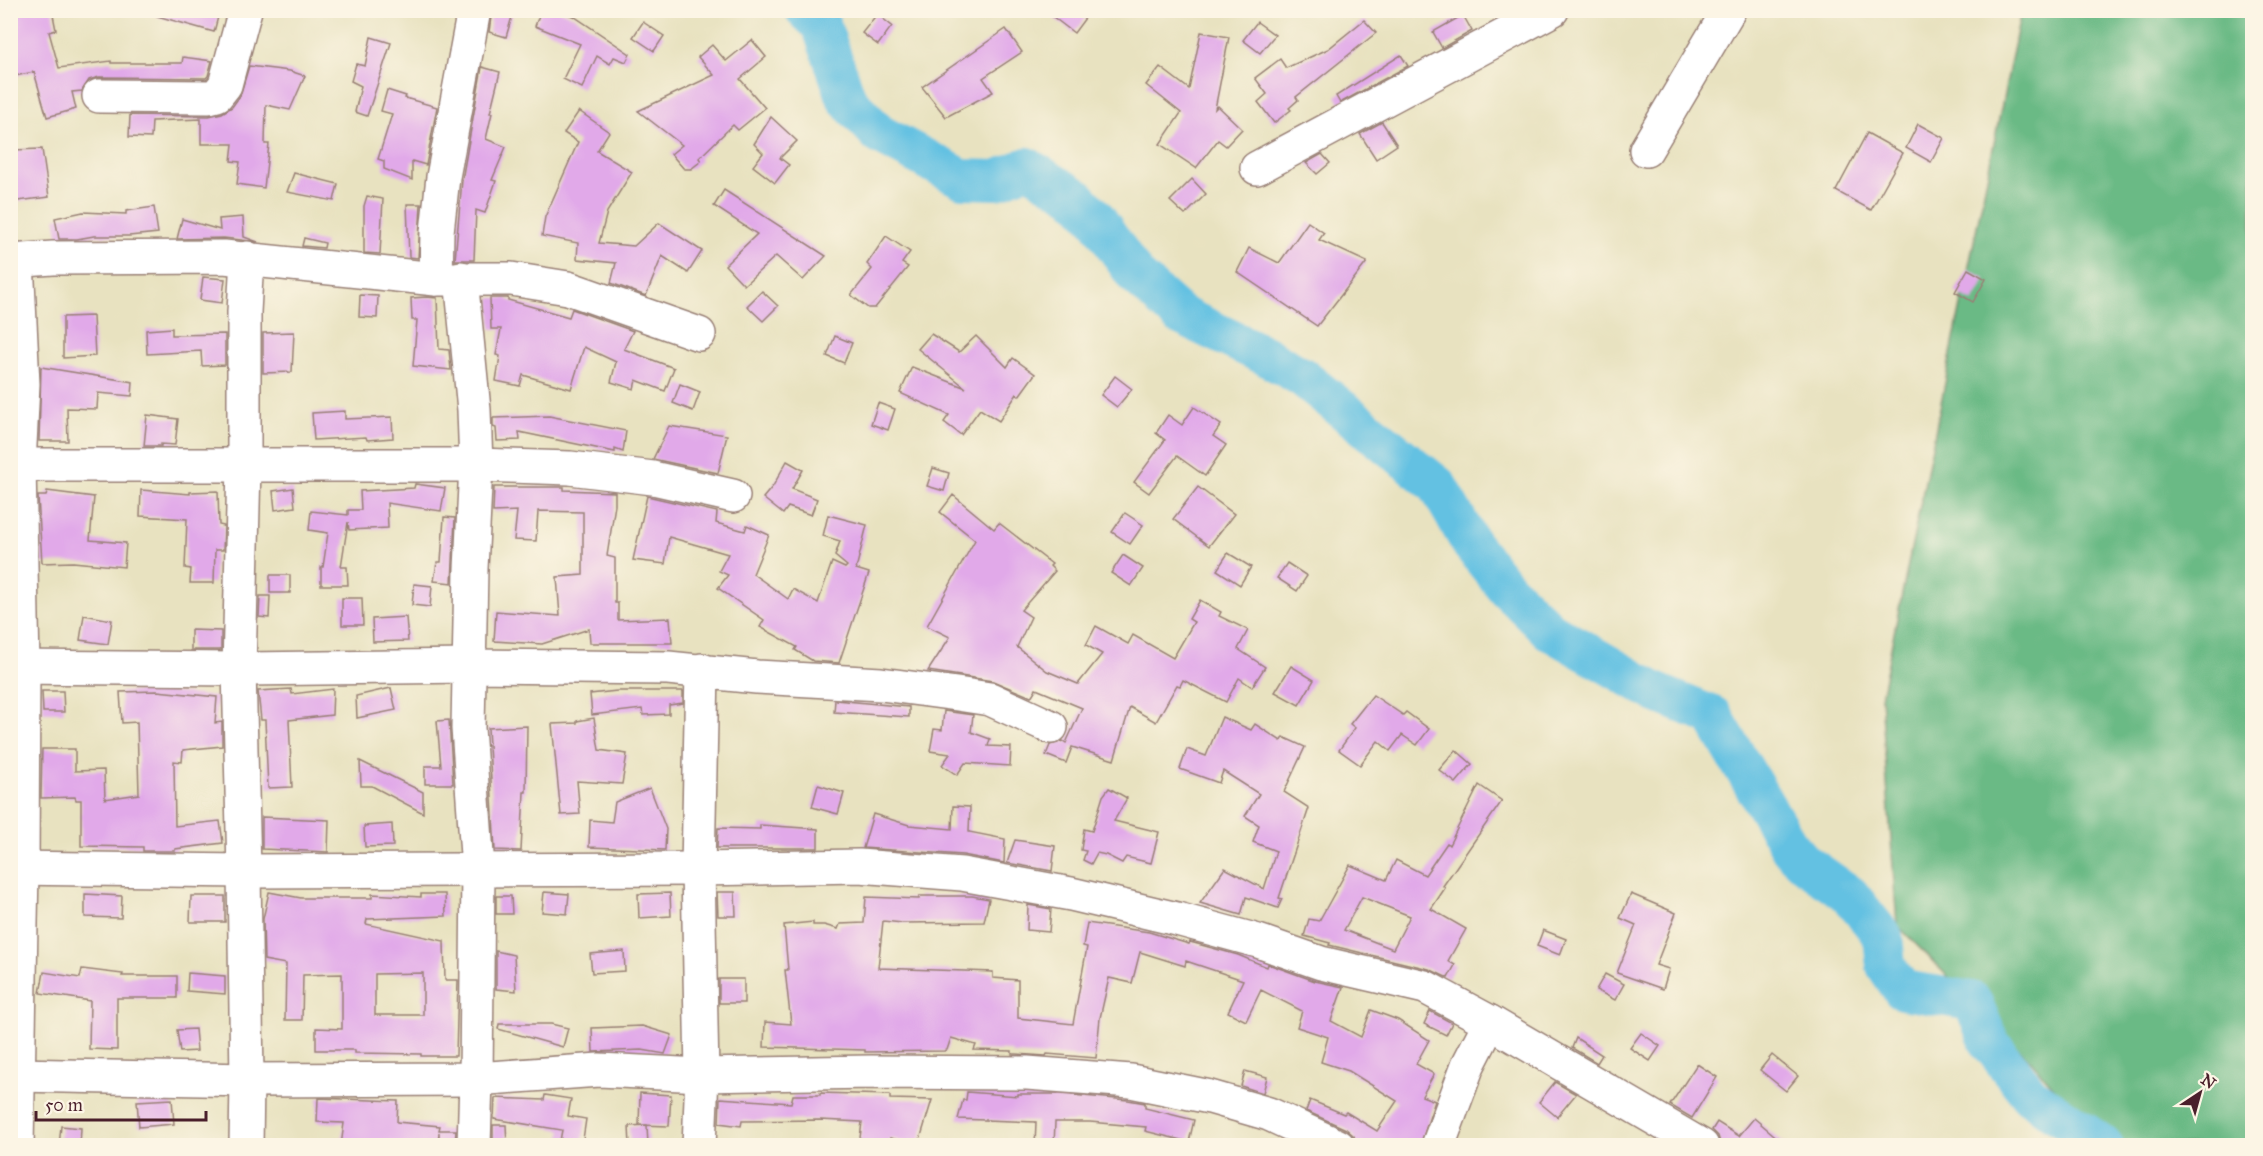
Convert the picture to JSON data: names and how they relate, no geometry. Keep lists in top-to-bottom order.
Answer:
{
  "scale_bar": "50 m",
  "north": "top right"
}
